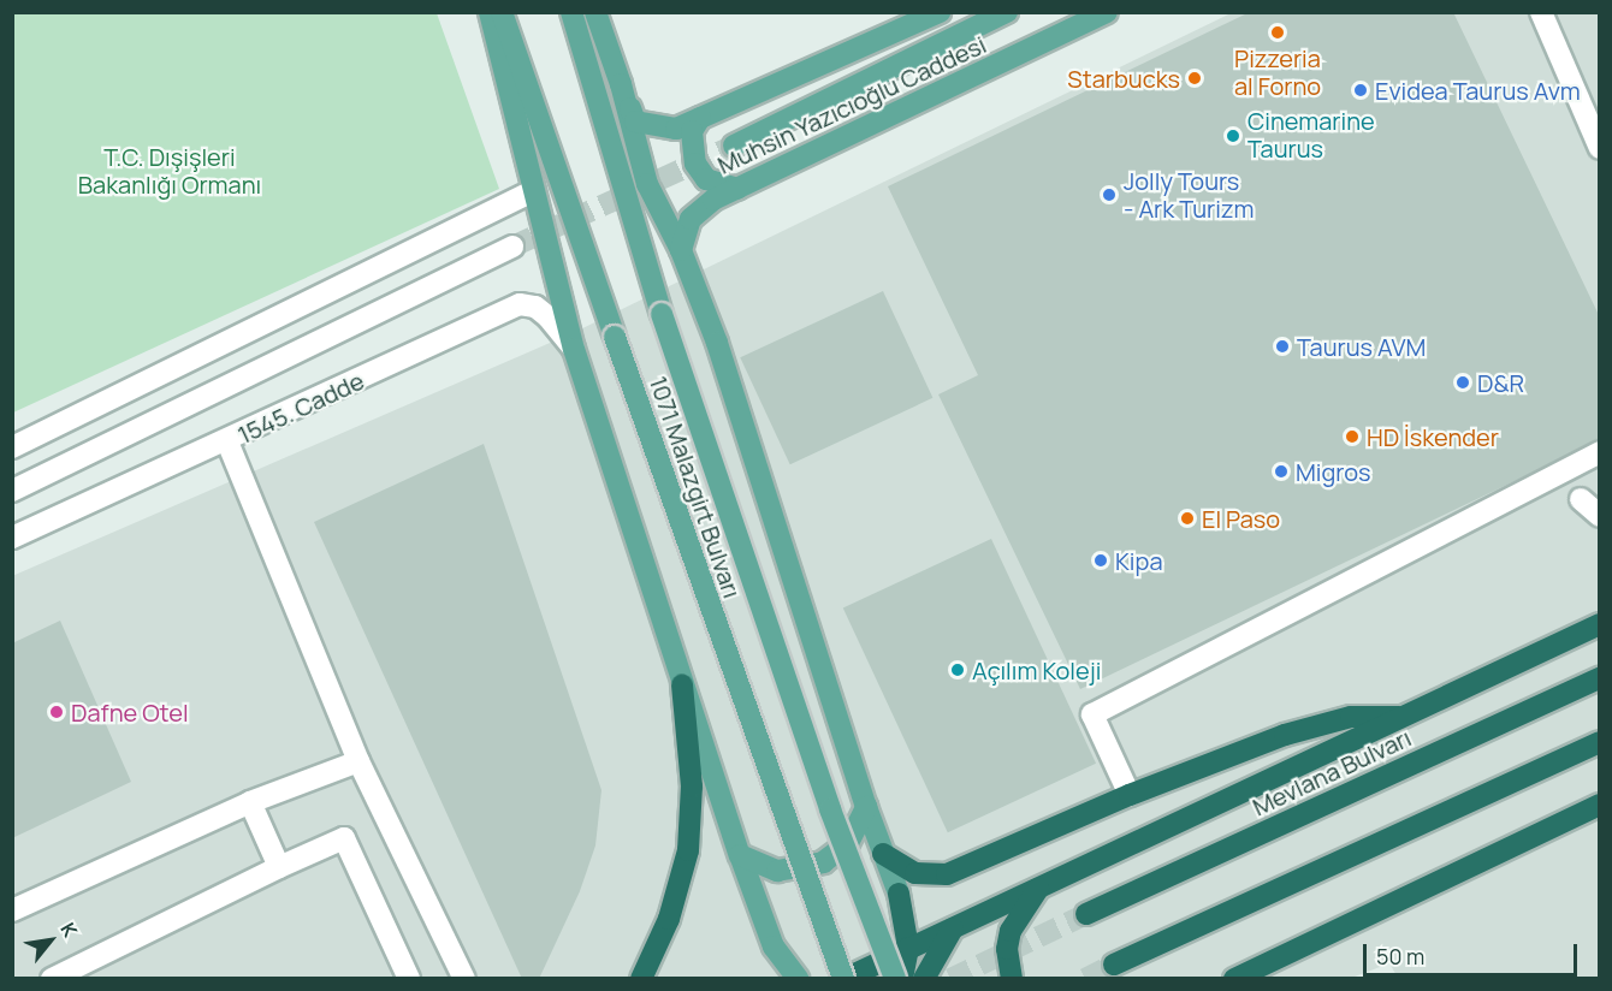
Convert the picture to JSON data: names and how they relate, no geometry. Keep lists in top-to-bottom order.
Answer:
{
  "streets": {
    "highway": ["Mevlana Bulvarı"],
    "main road": ["Muhsin Yazıcıoğlu Caddesi", "1071 Malazgirt Bulvarı"],
    "street": ["1545. Cadde"]
  },
  "parks": ["T.C. Dışişleri Bakanlığı Ormanı"],
  "places": [
    "Pizzeria al Forno",
    "Starbucks",
    "Evidea Taurus Avm",
    "Cinemarine Taurus",
    "Jolly Tours - Ark Turizm",
    "Taurus AVM",
    "D&R",
    "HD İskender",
    "Migros",
    "El Paso",
    "Kipa",
    "Açılım Koleji",
    "Dafne Otel"
  ],
  "scale_bar": "50 m",
  "north": "top right"
}
